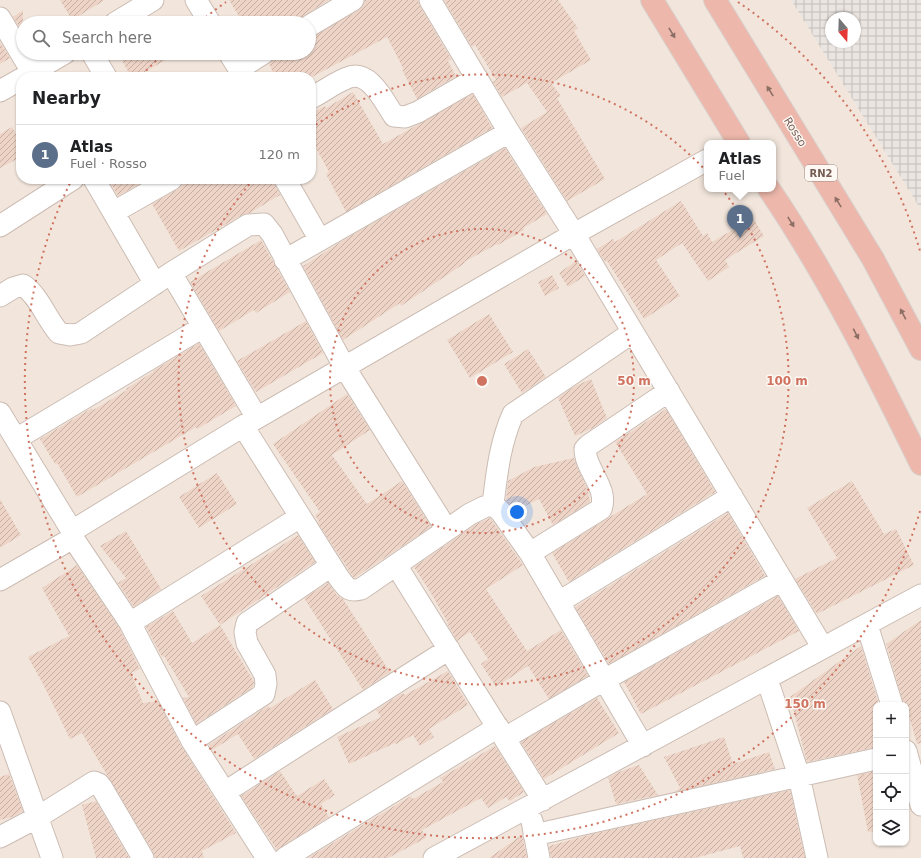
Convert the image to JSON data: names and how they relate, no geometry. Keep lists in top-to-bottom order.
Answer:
{
  "streets": {
    "highway": ["Rosso", "RN2"]
  },
  "north": "bottom",
  "page": {
    "search": "Search here",
    "heading": "Nearby",
    "list": [
      {
        "mark": "1",
        "name": "Atlas",
        "note": "Fuel · Rosso",
        "value": "120 m"
      }
    ],
    "popup": ["Atlas", "Fuel"],
    "pins": "1",
    "map_buttons": ["+", "−"]
  },
  "rings": ["50 m", "100 m", "150 m"]
}
